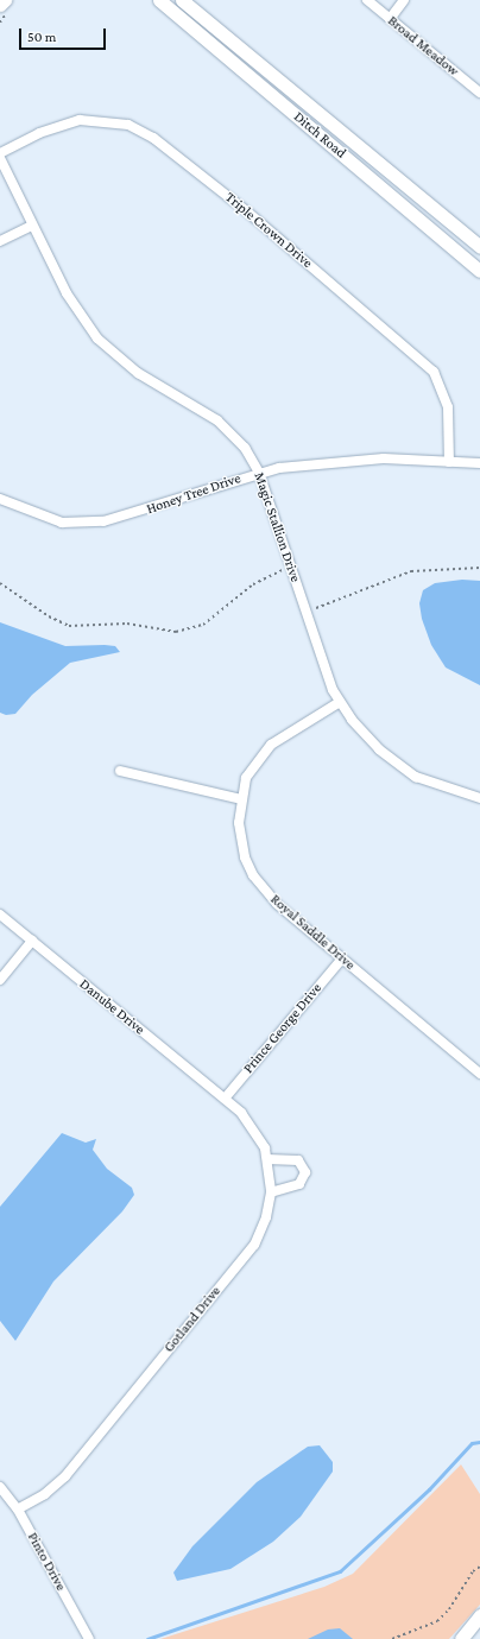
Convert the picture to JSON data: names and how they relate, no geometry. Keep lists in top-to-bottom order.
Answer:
{
  "streets": {
    "street": [
      "Broad Meadow",
      "Ditch Road",
      "Triple Crown Drive",
      "Honey Tree Drive",
      "Magic Stallion Drive",
      "Royal Saddle Drive",
      "Danube Drive",
      "Prince George Drive",
      "Gotland Drive",
      "Pinto Drive"
    ]
  },
  "crossings": [
    ["Triple Crown Drive", "Honey Tree Drive"],
    ["Honey Tree Drive", "Magic Stallion Drive"],
    ["Magic Stallion Drive", "Royal Saddle Drive"],
    ["Royal Saddle Drive", "Prince George Drive"],
    ["Danube Drive", "Prince George Drive"],
    ["Danube Drive", "Gotland Drive"],
    ["Prince George Drive", "Gotland Drive"],
    ["Gotland Drive", "Pinto Drive"]
  ],
  "scale_bar": "50 m"
}
